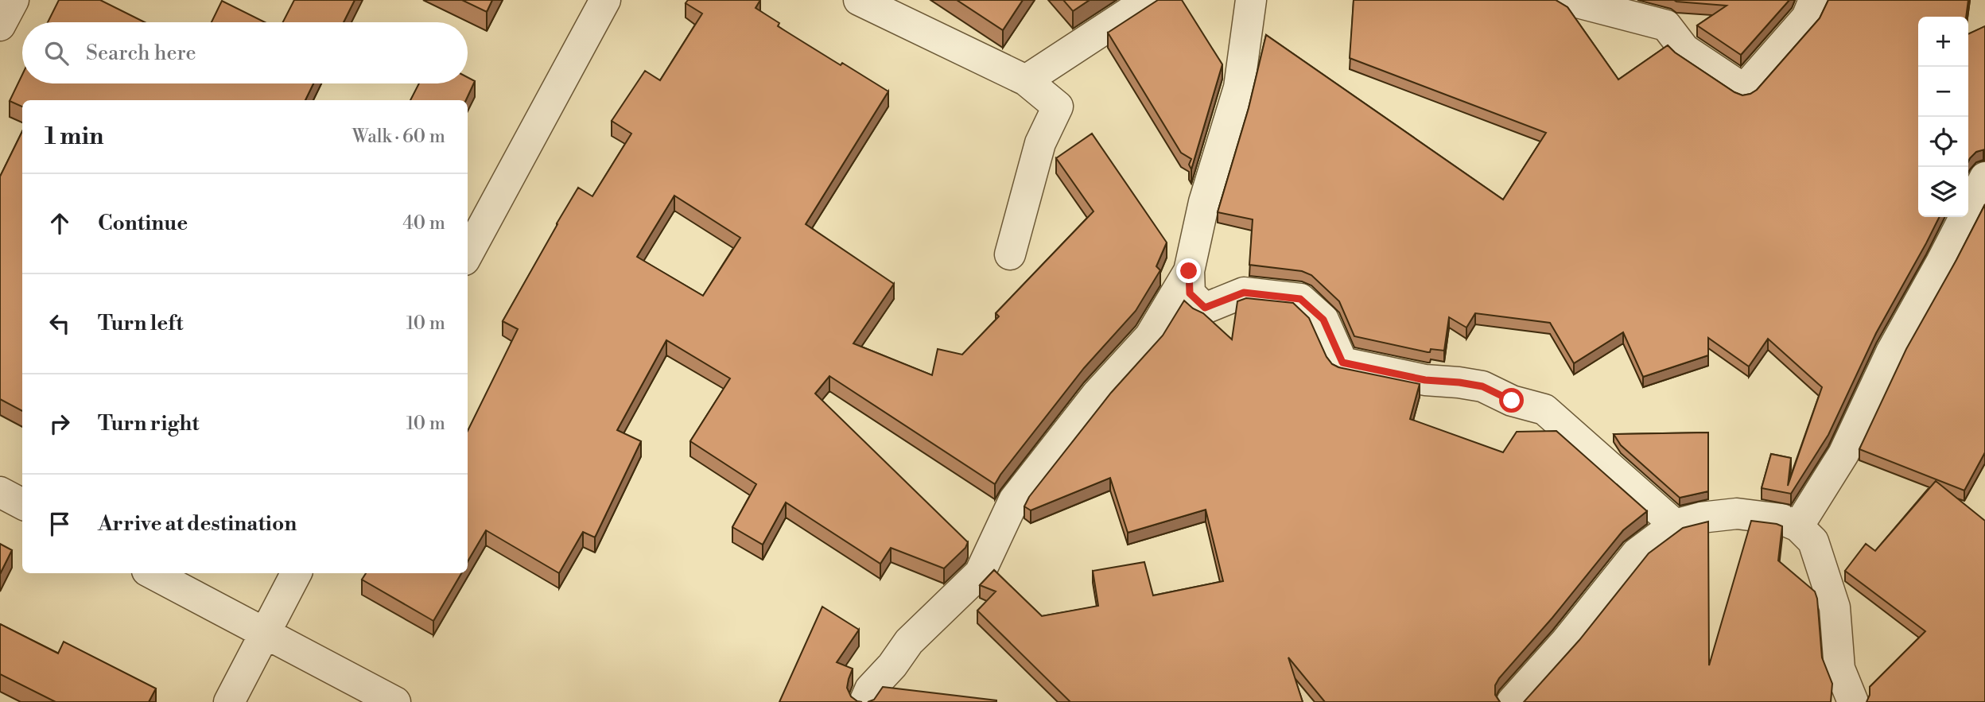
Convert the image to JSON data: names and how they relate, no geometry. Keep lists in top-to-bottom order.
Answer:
{
  "page": {
    "map_buttons": ["+", "−"],
    "search": "Search here",
    "heading": ["1 min", "Walk · 60 m"],
    "list": [
      ["Continue", "40 m"],
      ["Turn left", "10 m"],
      ["Turn right", "10 m"],
      "Arrive at destination"
    ]
  }
}
